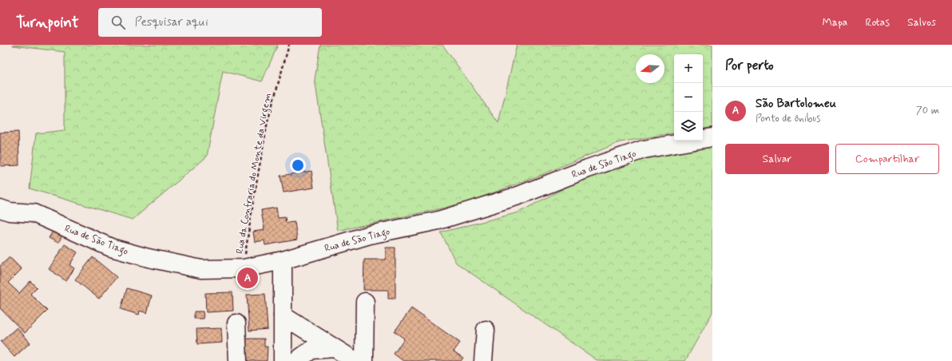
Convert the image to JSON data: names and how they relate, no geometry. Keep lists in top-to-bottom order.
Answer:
{
  "streets": {
    "street": ["Rua de São Tiago"],
    "path": ["Rua da Confraria do Monte da Virgem"]
  },
  "crossings": [
    ["Rua de São Tiago", "Rua da Confraria do Monte da Virgem"]
  ],
  "north": "left",
  "page": {
    "header": "Turnpoint",
    "search": "Pesquisar aqui",
    "nav": ["Mapa", "Rotas", "Salvos"],
    "heading": "Por perto",
    "map_buttons": ["+", "−"],
    "list": [
      {
        "mark": "A",
        "name": "São Bartolomeu",
        "note": "Ponto de ônibus",
        "value": "70 m"
      }
    ],
    "buttons": ["Salvar", "Compartilhar"],
    "pins": "A"
  }
}
